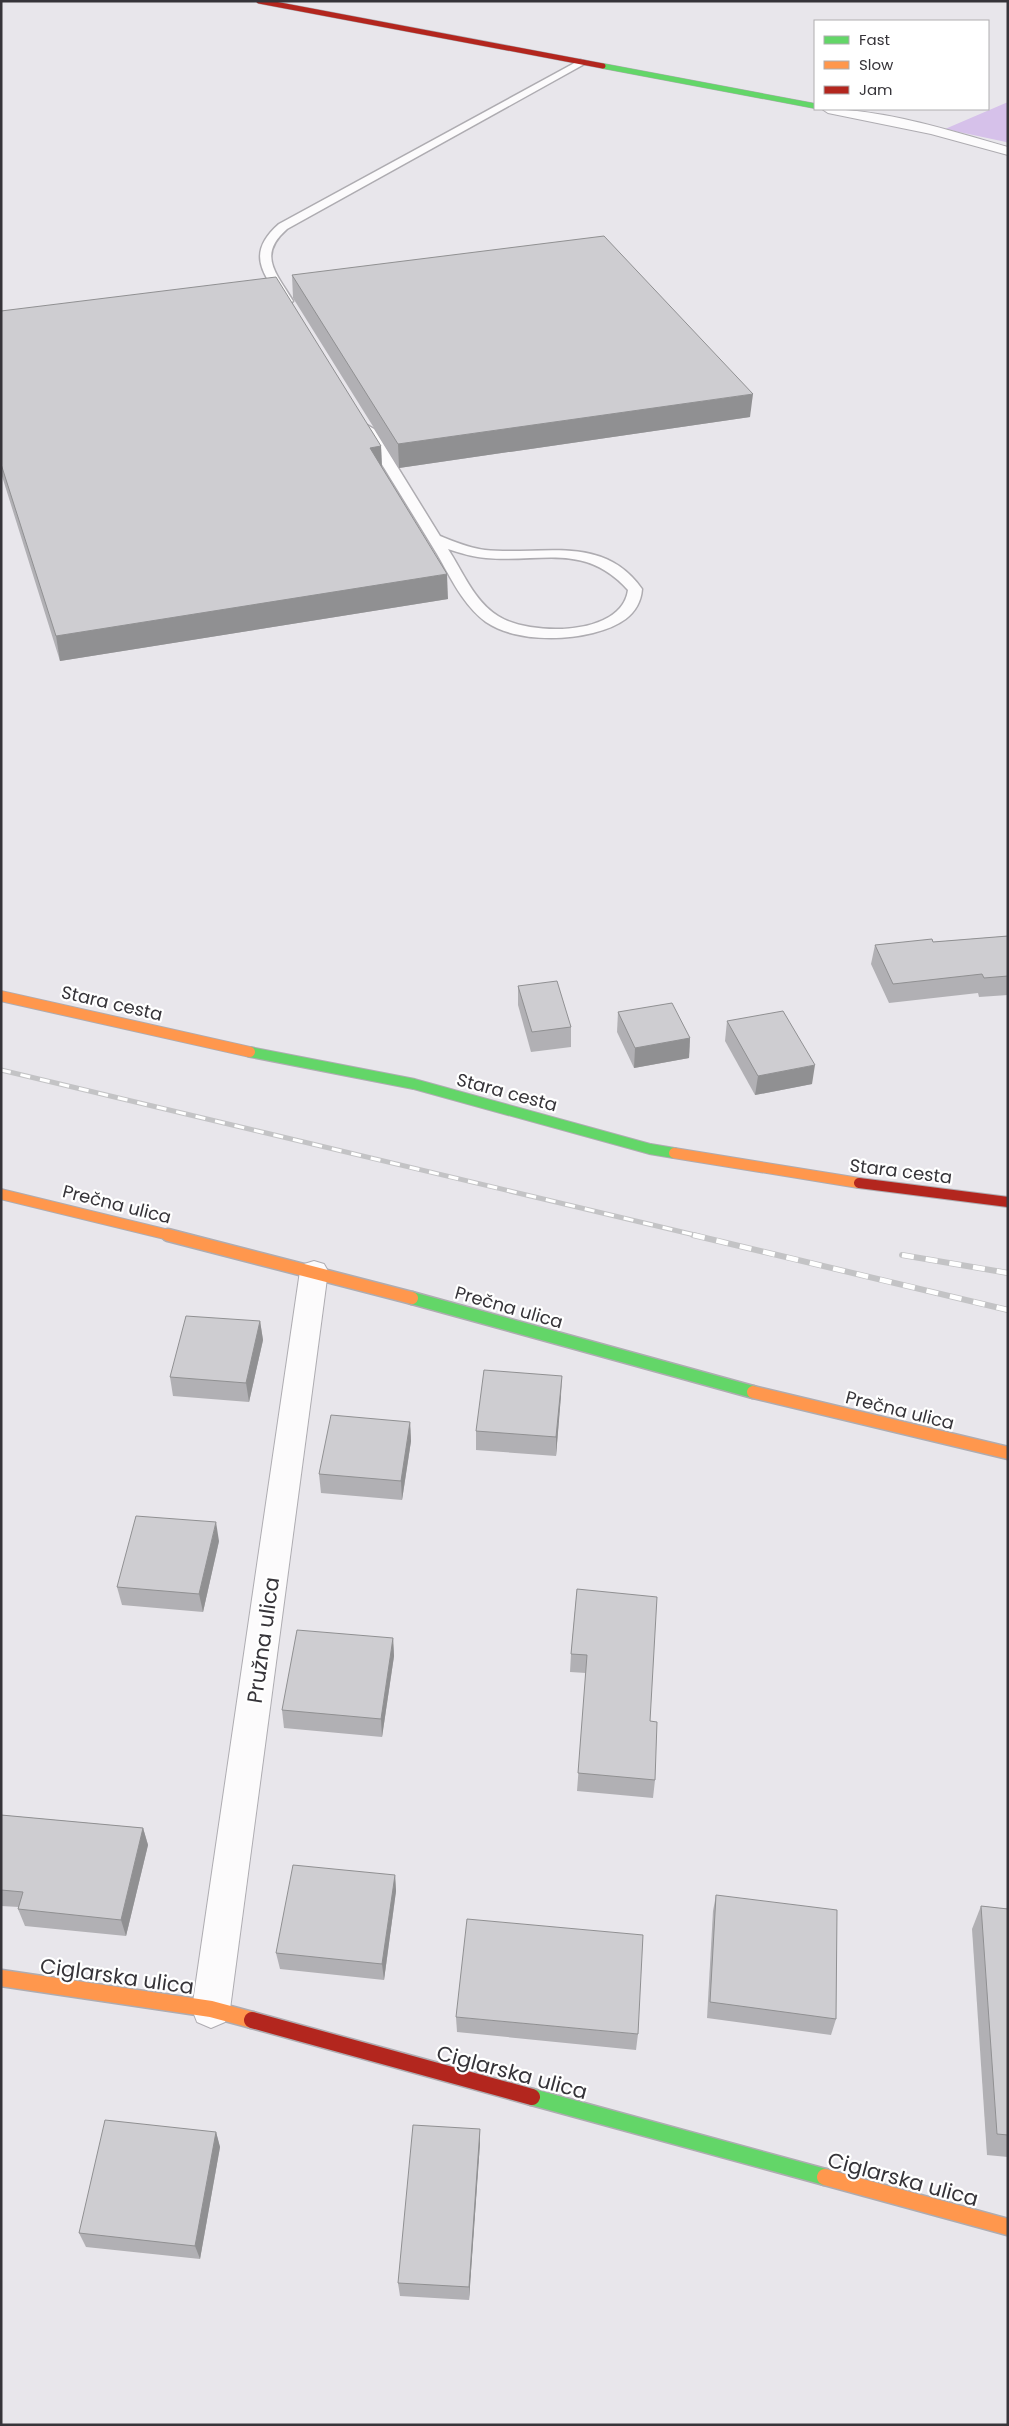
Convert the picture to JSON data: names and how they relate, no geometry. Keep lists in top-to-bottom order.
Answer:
{
  "streets": {
    "street": [
      "Stara cesta",
      "Prečna ulica",
      "Pružna ulica",
      "Ciglarska ulica"
    ]
  },
  "crossings": [
    ["Prečna ulica", "Pružna ulica"],
    ["Pružna ulica", "Ciglarska ulica"]
  ],
  "legend": ["Fast", "Slow", "Jam"]
}
